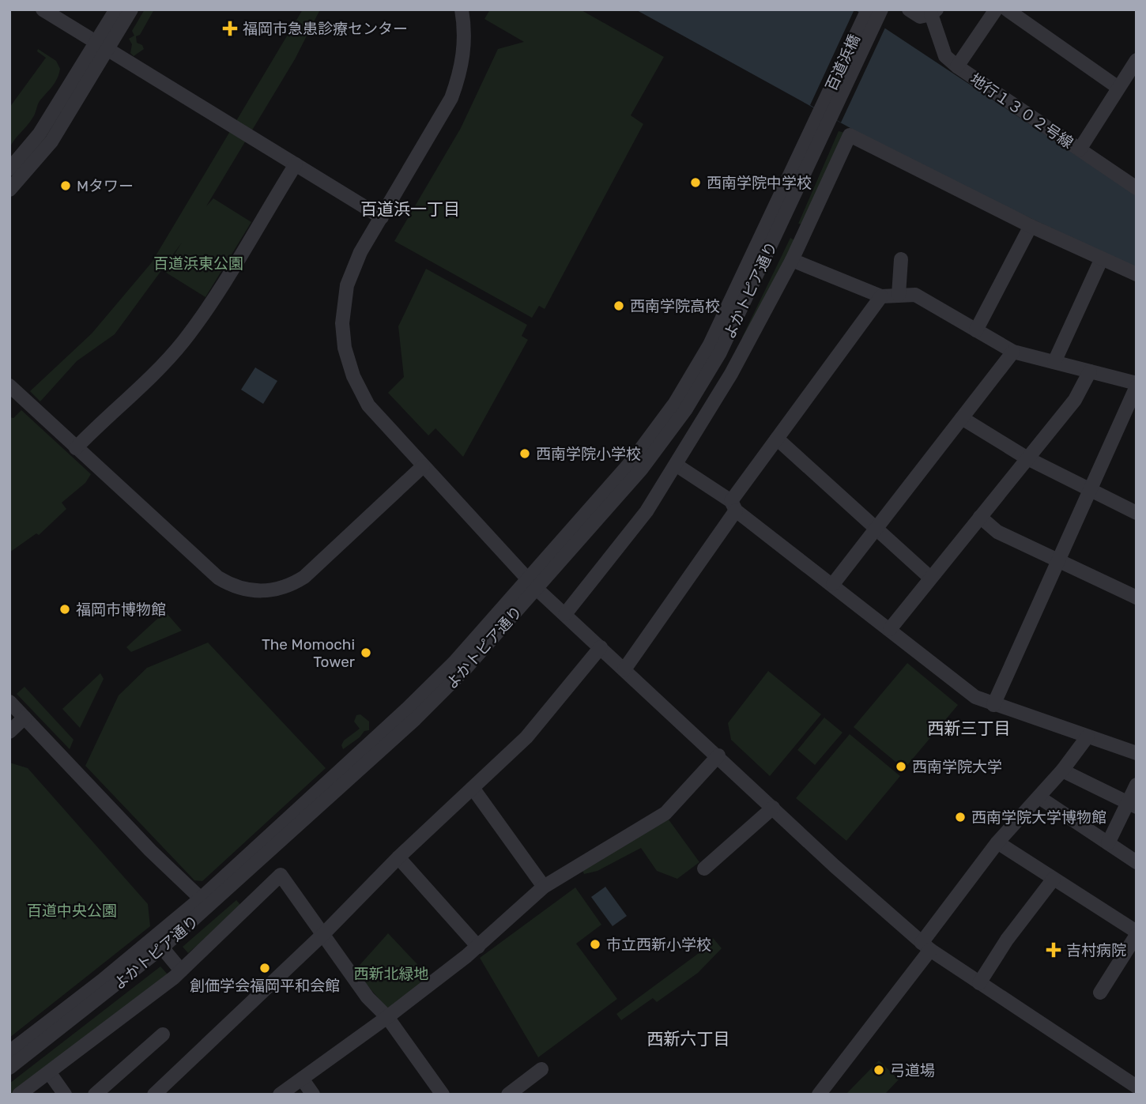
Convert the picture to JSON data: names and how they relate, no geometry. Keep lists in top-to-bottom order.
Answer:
{
  "streets": {
    "street": ["百道浜橋", "地行１３０２号線", "よかトピア通り"]
  },
  "crossings": [
    ["百道浜橋", "よかトピア通り"]
  ],
  "districts": ["百道浜一丁目", "西新三丁目", "西新六丁目"],
  "parks": ["百道浜東公園", "百道中央公園", "西新北緑地"],
  "places": {
    "health": ["福岡市急患診療センター", "吉村病院"],
    "other": [
      "西南学院中学校",
      "Mタワー",
      "西南学院高校",
      "西南学院小学校",
      "福岡市博物館",
      "The Momochi Tower",
      "西南学院大学",
      "西南学院大学博物館",
      "市立西新小学校",
      "創価学会福岡平和会館",
      "弓道場"
    ]
  }
}
